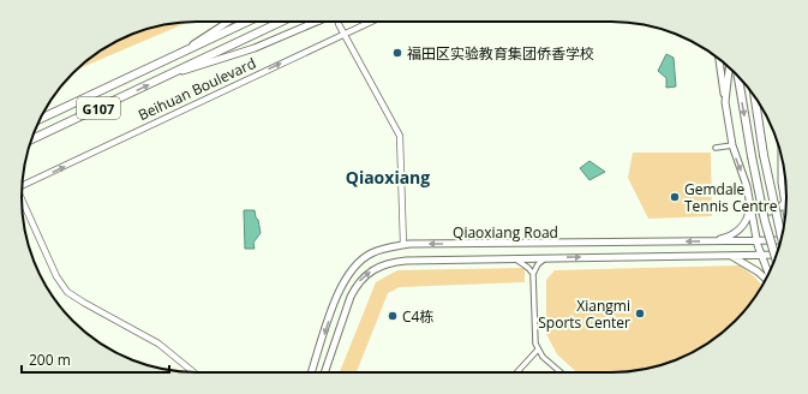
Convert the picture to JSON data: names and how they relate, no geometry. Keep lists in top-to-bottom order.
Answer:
{
  "streets": {
    "highway": ["Beihuan Boulevard", "G107"],
    "main road": ["Qiaoxiang Road"]
  },
  "districts": ["Qiaoxiang"],
  "places": [
    "福田区实验教育集团侨香学校",
    "Gemdale Tennis Centre",
    "Xiangmi Sports Center",
    "C4栋"
  ],
  "scale_bar": "200 m"
}
